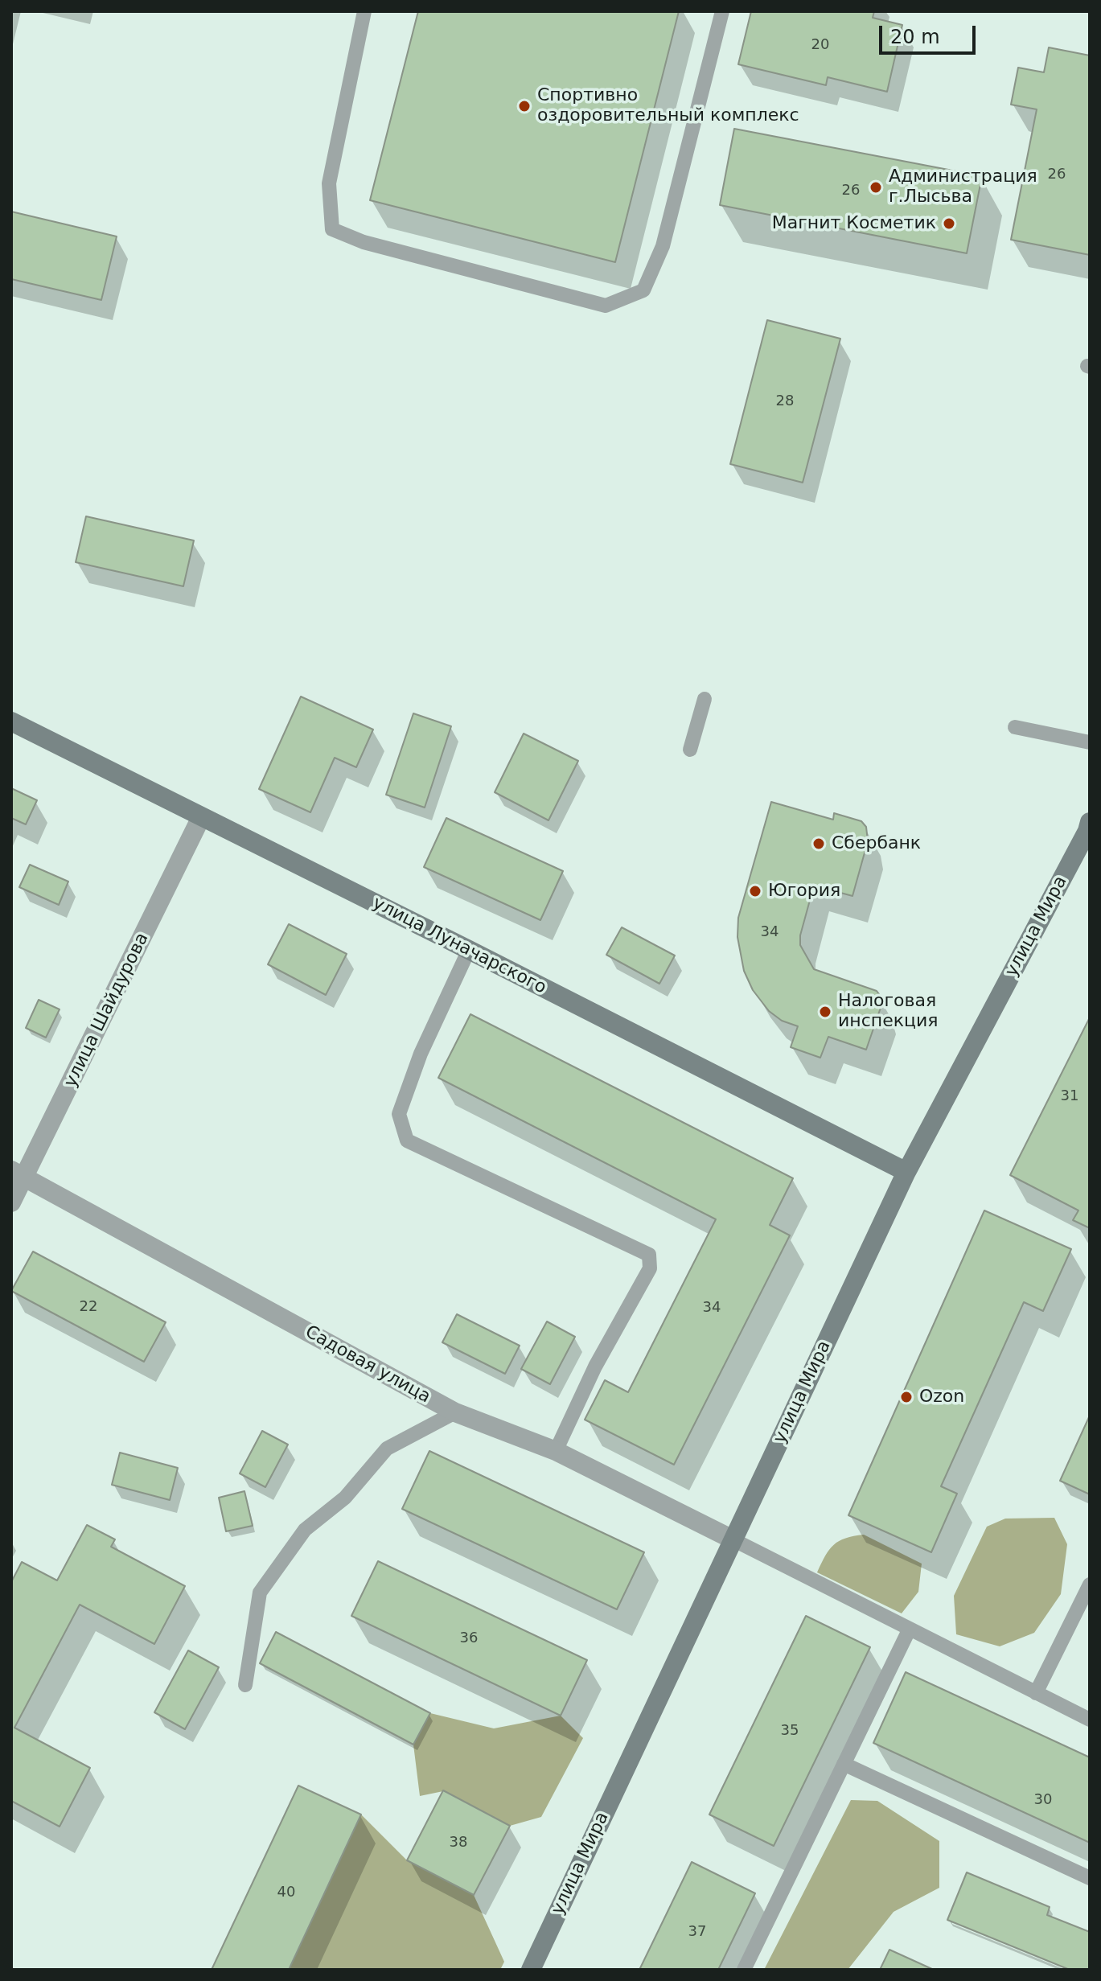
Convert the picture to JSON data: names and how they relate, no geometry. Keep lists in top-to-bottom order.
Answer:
{
  "streets": {
    "street": [
      "улица Мира",
      "улица Луначарского",
      "улица Шайдурова",
      "Садовая улица"
    ]
  },
  "crossings": [
    ["улица Мира", "улица Луначарского"],
    ["улица Мира", "Садовая улица"],
    ["улица Луначарского", "улица Шайдурова"],
    ["улица Шайдурова", "Садовая улица"]
  ],
  "places": [
    "Спортивно оздоровительный комплекс",
    "Администрация г.Лысьва",
    "Магнит Косметик",
    "Сбербанк",
    "Югория",
    "Налоговая инспекция",
    "Ozon"
  ],
  "house_numbers": [
    "20",
    "26",
    "26",
    "28",
    "34",
    "31",
    "22",
    "34",
    "36",
    "35",
    "30",
    "38",
    "40",
    "37"
  ],
  "scale_bar": "20 m"
}
